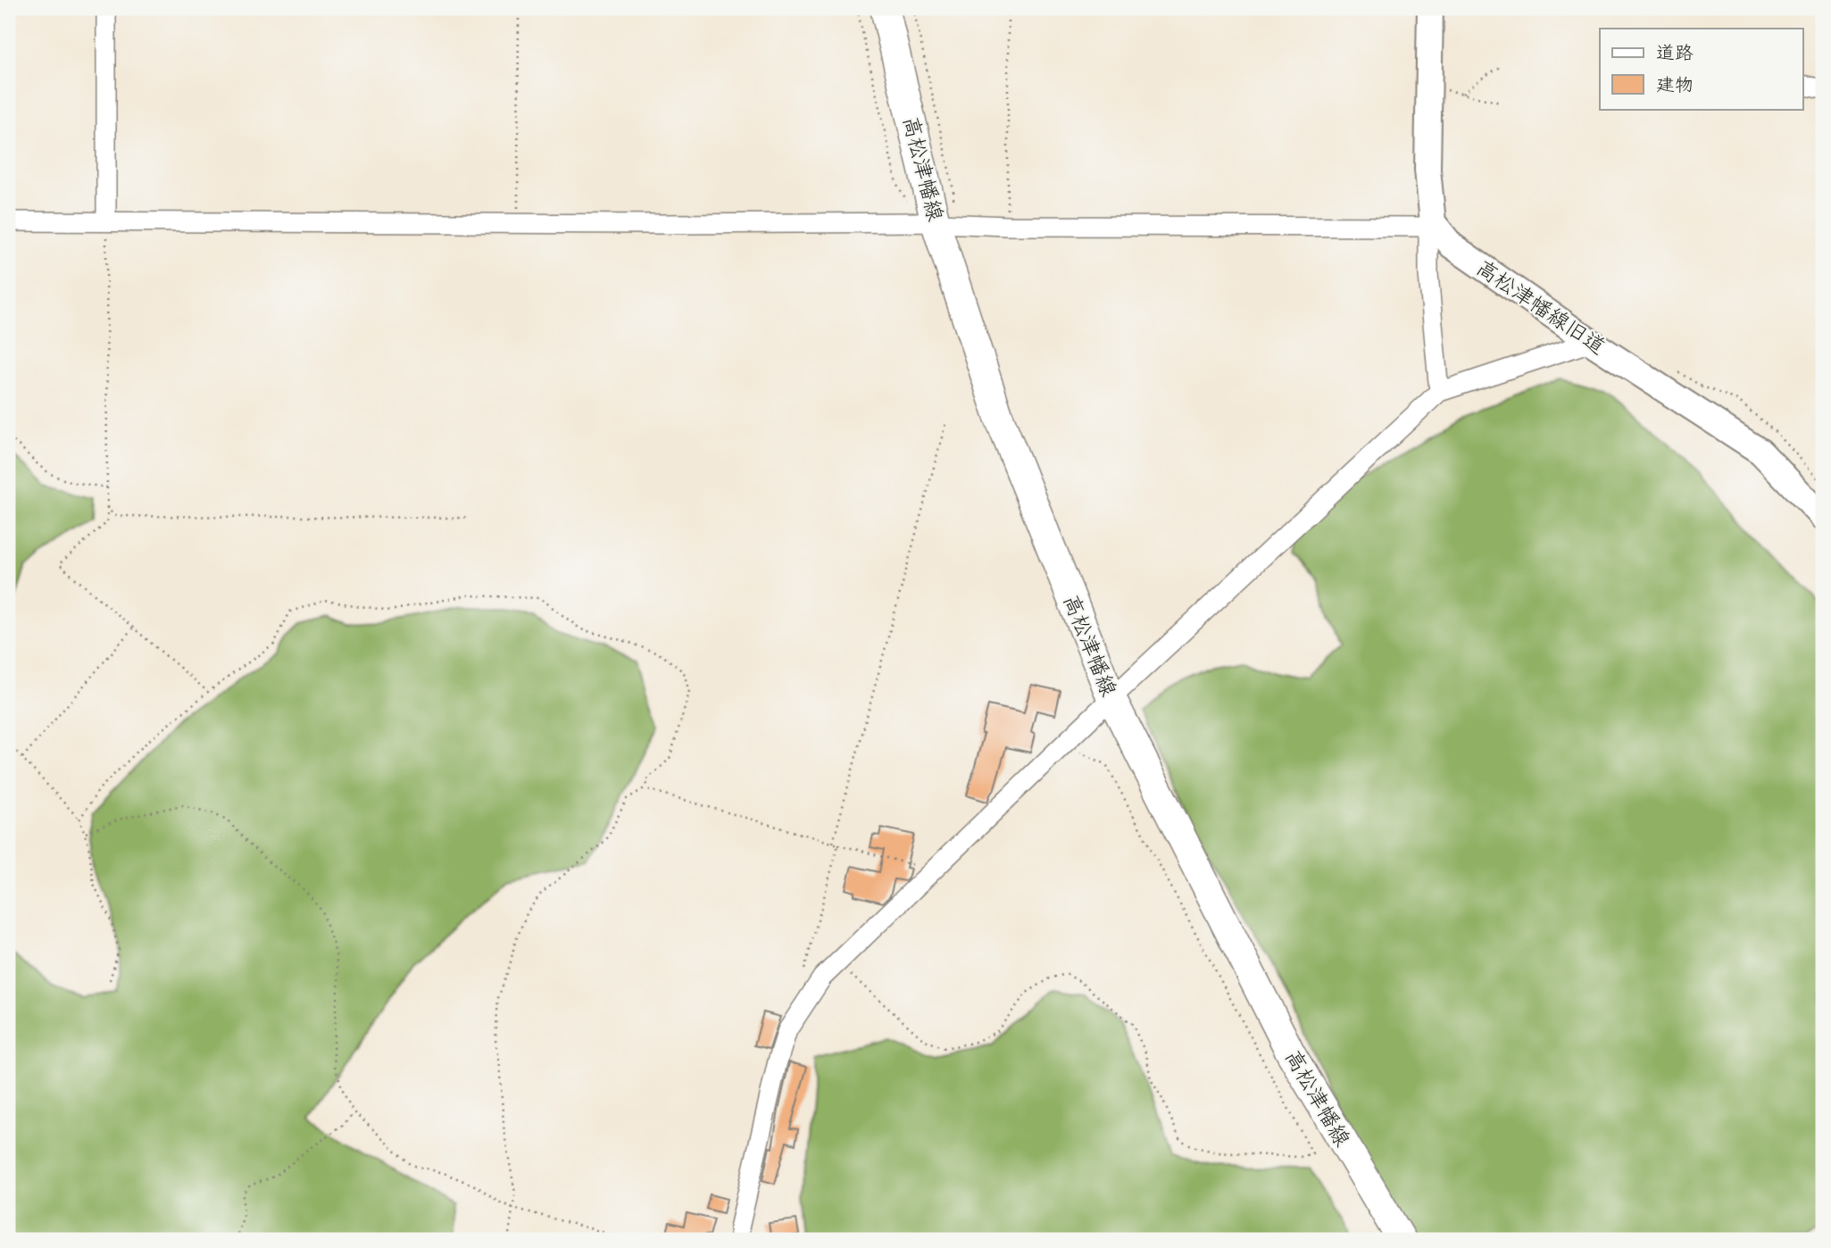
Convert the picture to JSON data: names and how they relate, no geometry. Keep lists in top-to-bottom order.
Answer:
{
  "streets": {
    "main road": ["高松津幡線"],
    "street": ["高松津幡線旧道"]
  },
  "legend": ["道路", "建物"]
}
